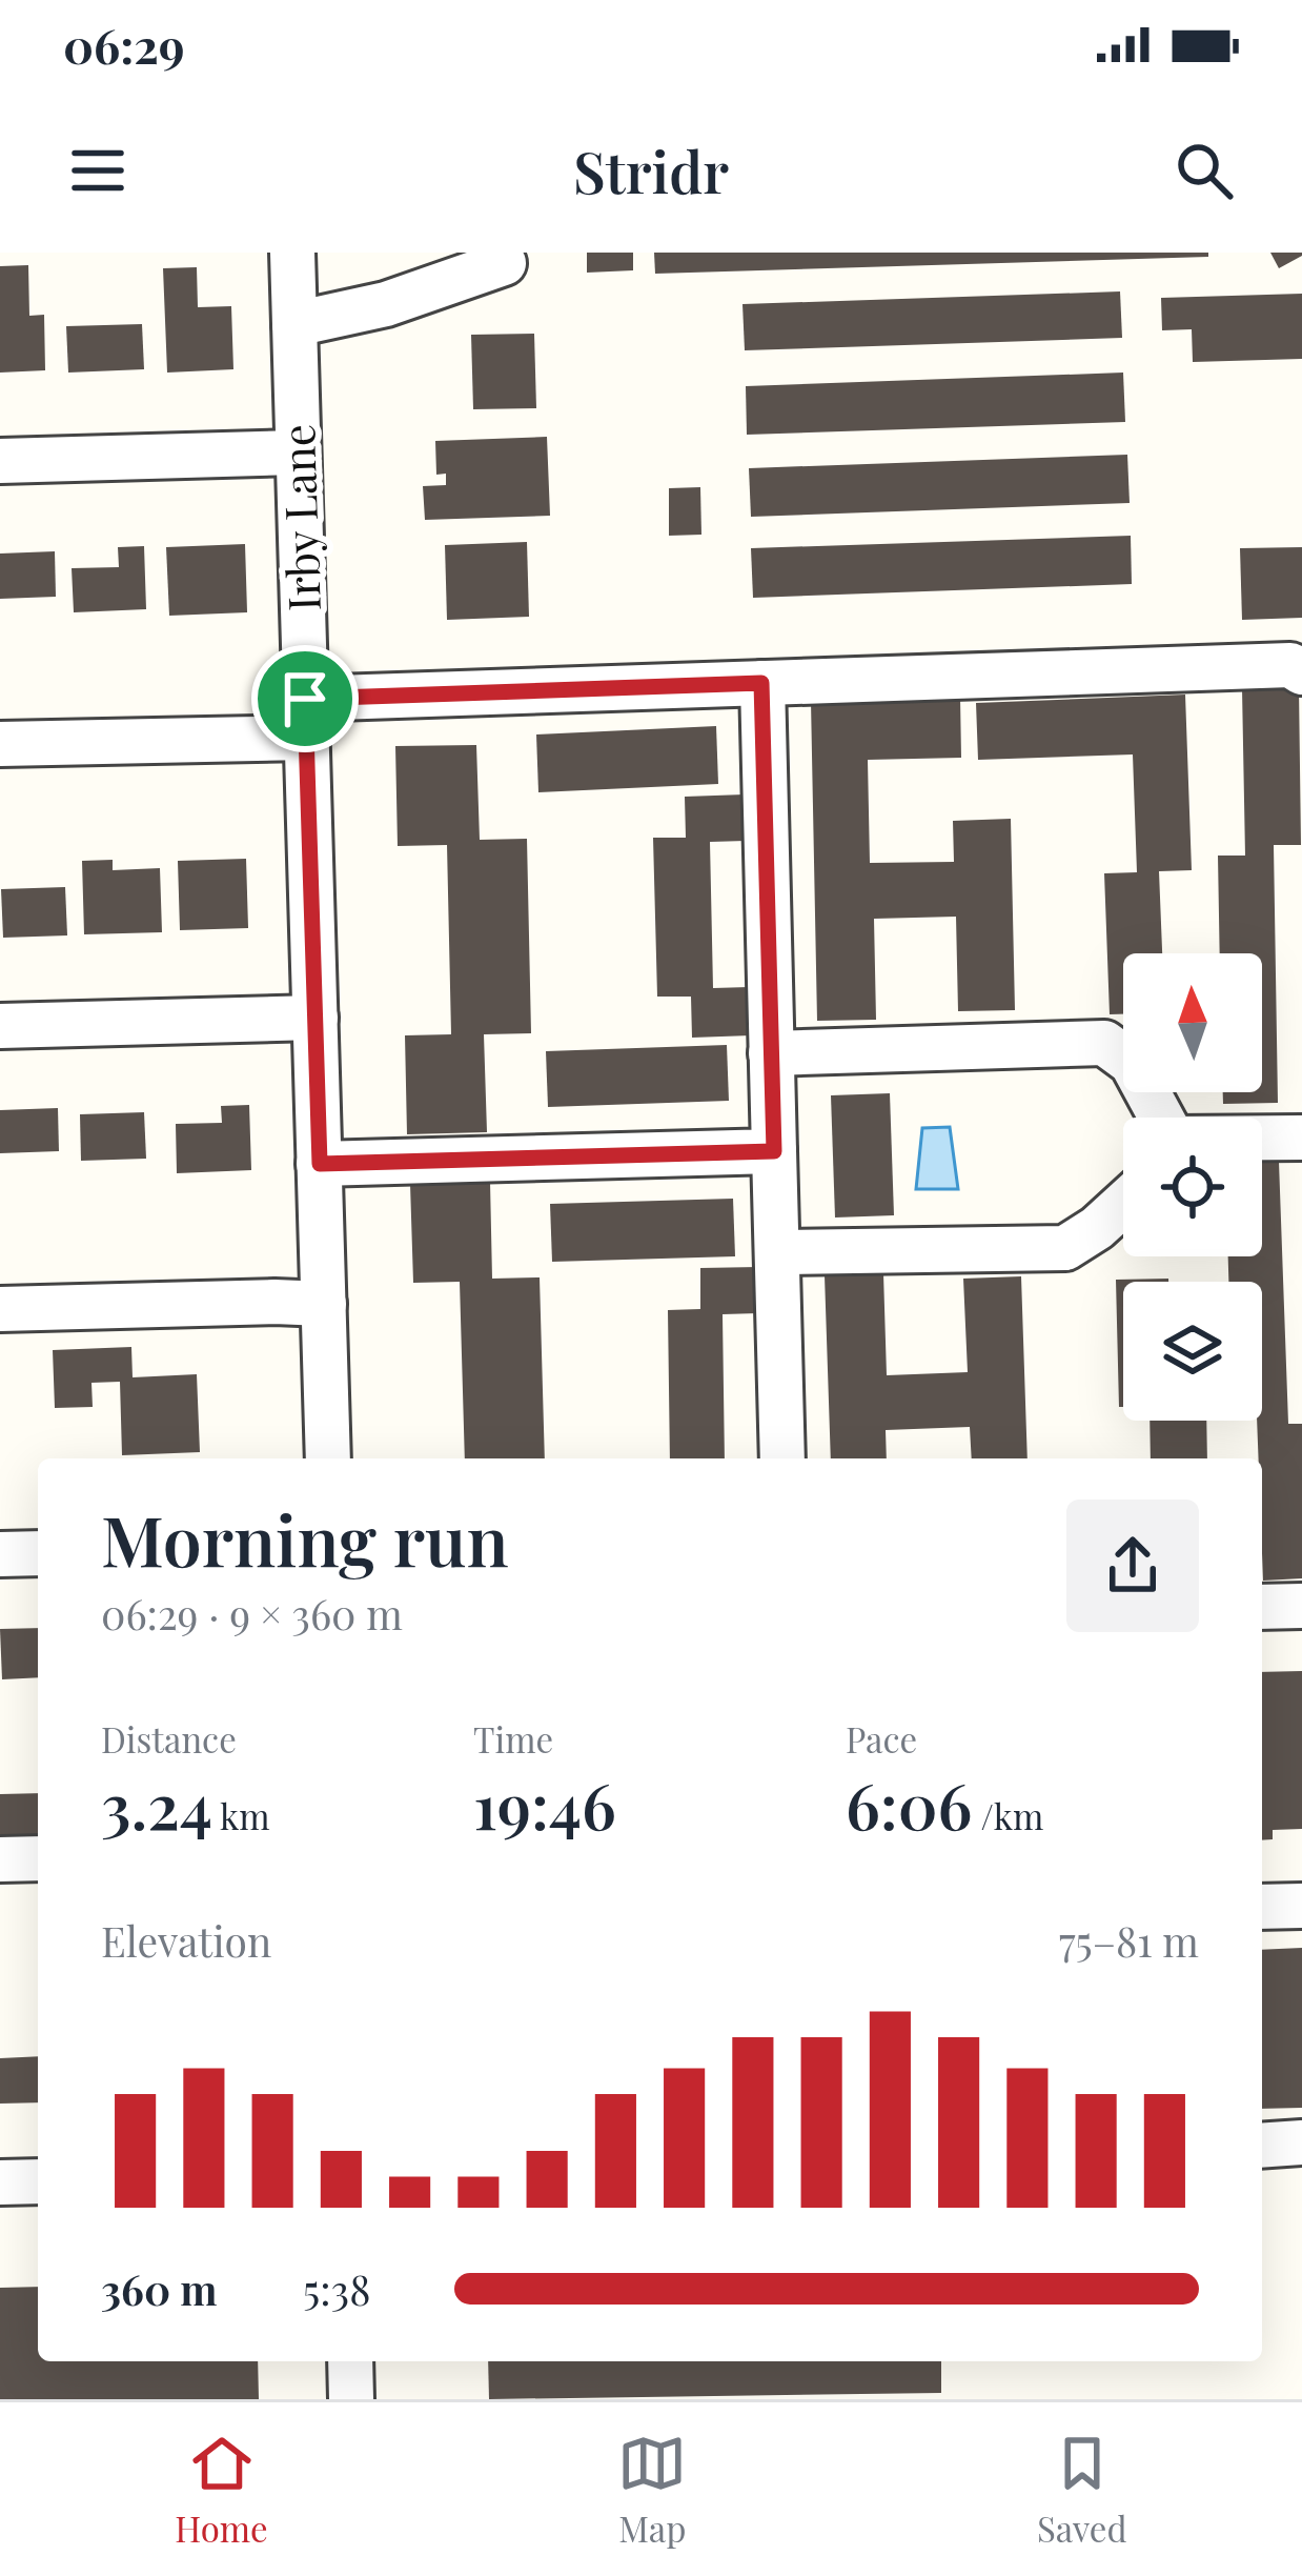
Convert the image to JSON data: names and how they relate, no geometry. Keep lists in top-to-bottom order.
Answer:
{
  "streets": {
    "street": ["Irby Lane"]
  },
  "north": "top",
  "page": {
    "status": "06:29",
    "header": "Stridr",
    "heading": ["Morning run", "06:29 · 9 × 360 m"],
    "stats": [
      ["Distance", "3.24 km"],
      ["Time", "19:46"],
      ["Pace", "6:06 /km"]
    ],
    "chart": ["Elevation", "75–81 m"],
    "list": [
      {
        "name": "360 m",
        "note": "5:38"
      }
    ],
    "tabs": ["Home", "Map", "Saved"]
  }
}
